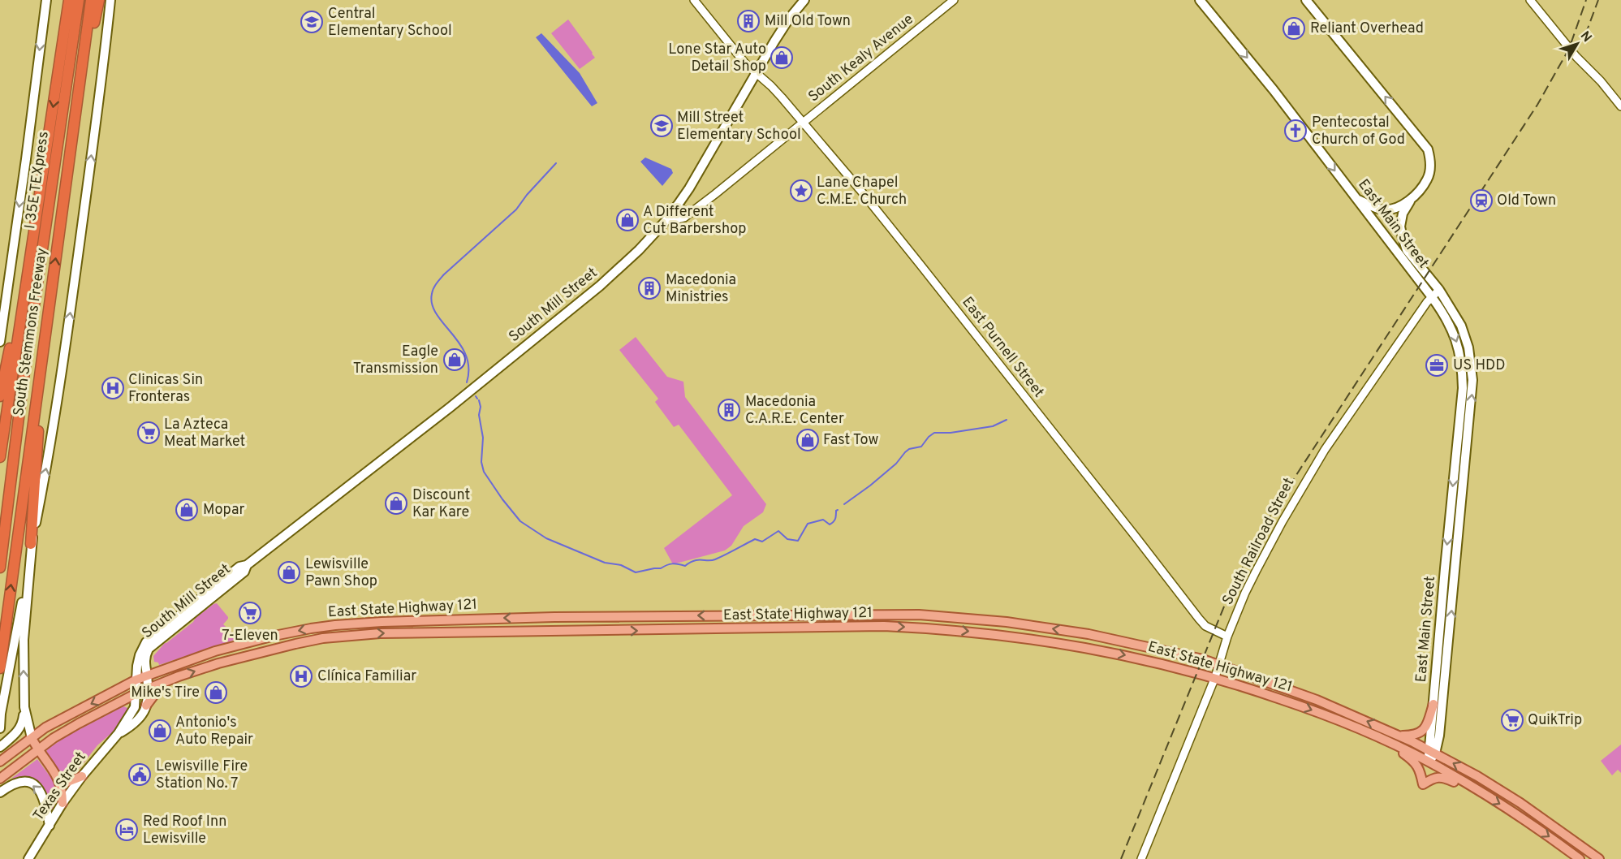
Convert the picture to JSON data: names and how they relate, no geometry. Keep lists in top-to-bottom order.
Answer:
{
  "streets": {
    "highway": ["I 35E TEXpress", "South Stemmons Freeway"],
    "main road": [
      "East Main Street",
      "South Mill Street",
      "East State Highway 121",
      "Texas Street"
    ],
    "street": ["South Kealy Avenue", "East Purnell Street", "South Railroad Street"]
  },
  "crossings": [
    ["South Kealy Avenue", "South Mill Street"],
    ["South Kealy Avenue", "East Purnell Street"],
    ["East Main Street", "South Railroad Street"],
    ["East Main Street", "East State Highway 121"],
    ["South Mill Street", "East Purnell Street"],
    ["South Mill Street", "East State Highway 121"],
    ["South Mill Street", "Texas Street"],
    ["East Purnell Street", "South Railroad Street"],
    ["South Railroad Street", "East State Highway 121"],
    ["East State Highway 121", "Texas Street"]
  ],
  "places": {
    "building": ["Mill Old Town", "Macedonia Ministries", "Macedonia C.A.R.E. Center"],
    "school or university": ["Central Elementary School", "Mill Street Elementary School"],
    "shop": [
      "Reliant Overhead",
      "Lone Star Auto Detail Shop",
      "A Different Cut Barbershop",
      "Eagle Transmission",
      "Fast Tow",
      "Discount Kar Kare",
      "Mopar",
      "Lewisville Pawn Shop",
      "Mike's Tire",
      "Antonio's Auto Repair"
    ],
    "church": ["Pentecostal Church of God"],
    "place": ["Lane Chapel C.M.E. Church"],
    "station": ["Old Town"],
    "office": ["US HDD"],
    "hospital": ["Clinicas Sin Fronteras", "Clínica Familiar"],
    "supermarket": ["La Azteca Meat Market", "7-Eleven", "QuikTrip"],
    "public building": ["Lewisville Fire Station No. 7"],
    "hotel": ["Red Roof Inn Lewisville"]
  },
  "north": "top right"
}
